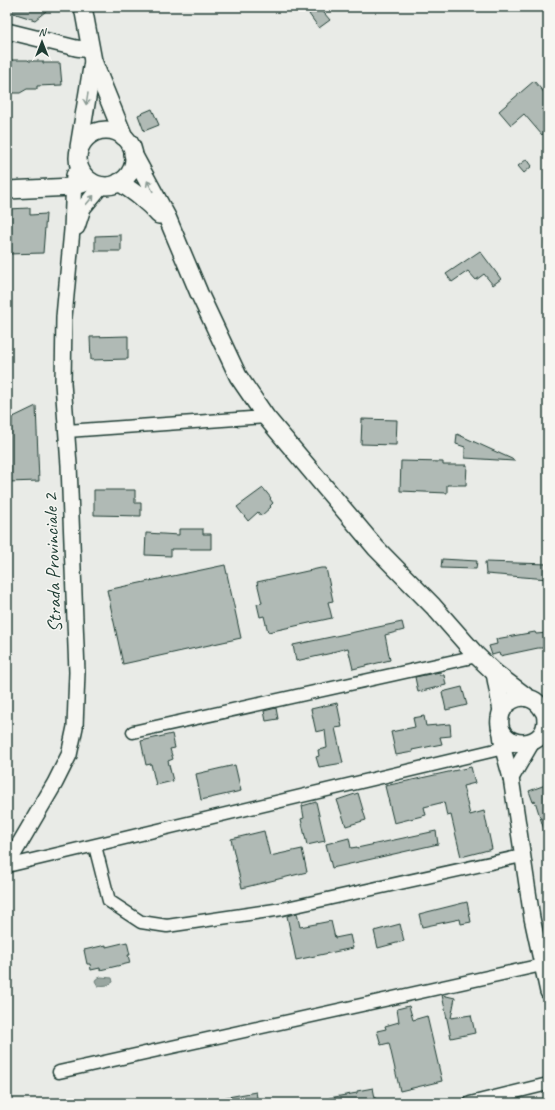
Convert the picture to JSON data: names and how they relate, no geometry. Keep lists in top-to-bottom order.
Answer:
{
  "streets": {
    "street": ["Strada Provinciale 2"]
  },
  "north": "top"
}
